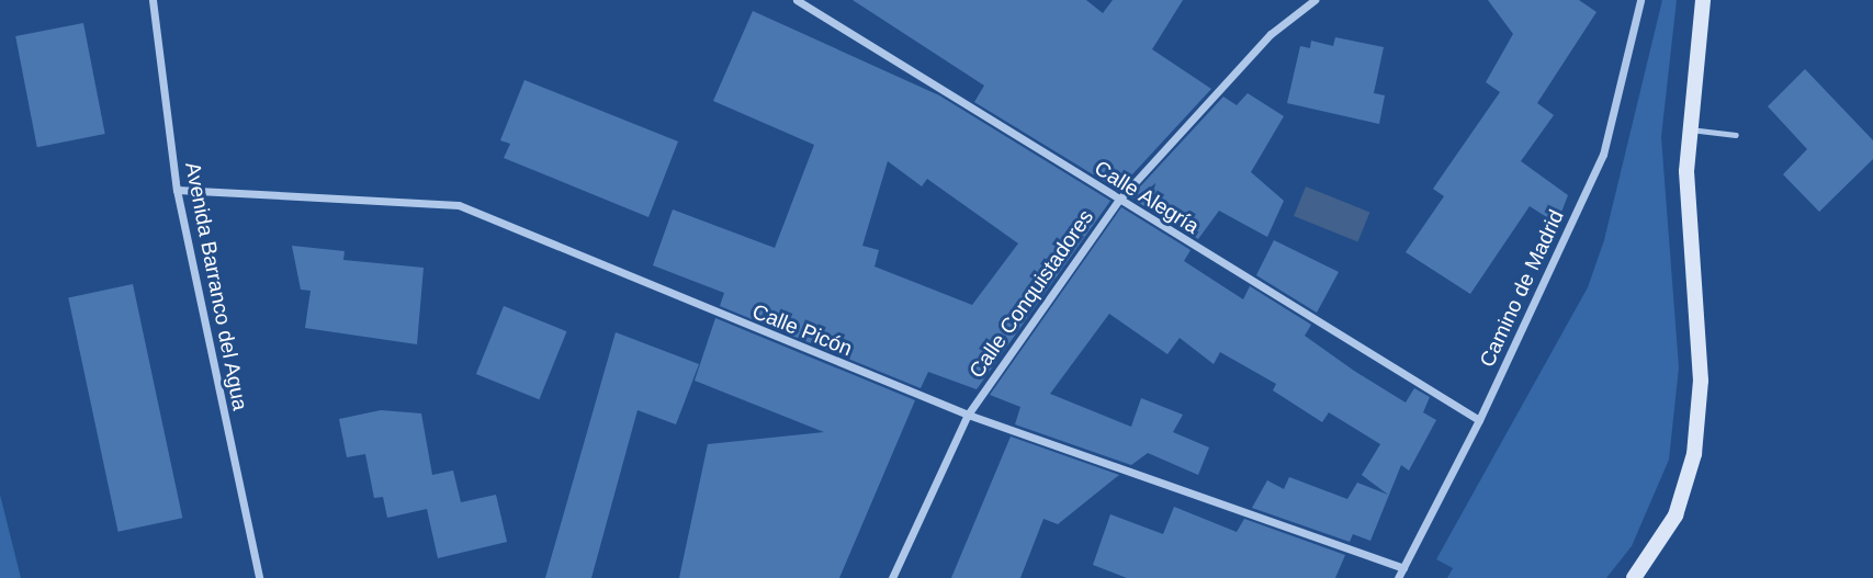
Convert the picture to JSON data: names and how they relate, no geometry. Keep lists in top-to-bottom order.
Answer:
{
  "streets": {
    "street": [
      "Calle Alegría",
      "Avenida Barranco del Agua",
      "Camino de Madrid",
      "Calle Conquistadores",
      "Calle Picón"
    ]
  },
  "crossings": [
    ["Calle Alegría", "Camino de Madrid"],
    ["Calle Alegría", "Calle Conquistadores"],
    ["Avenida Barranco del Agua", "Calle Picón"],
    ["Camino de Madrid", "Calle Picón"],
    ["Calle Conquistadores", "Calle Picón"]
  ]
}
